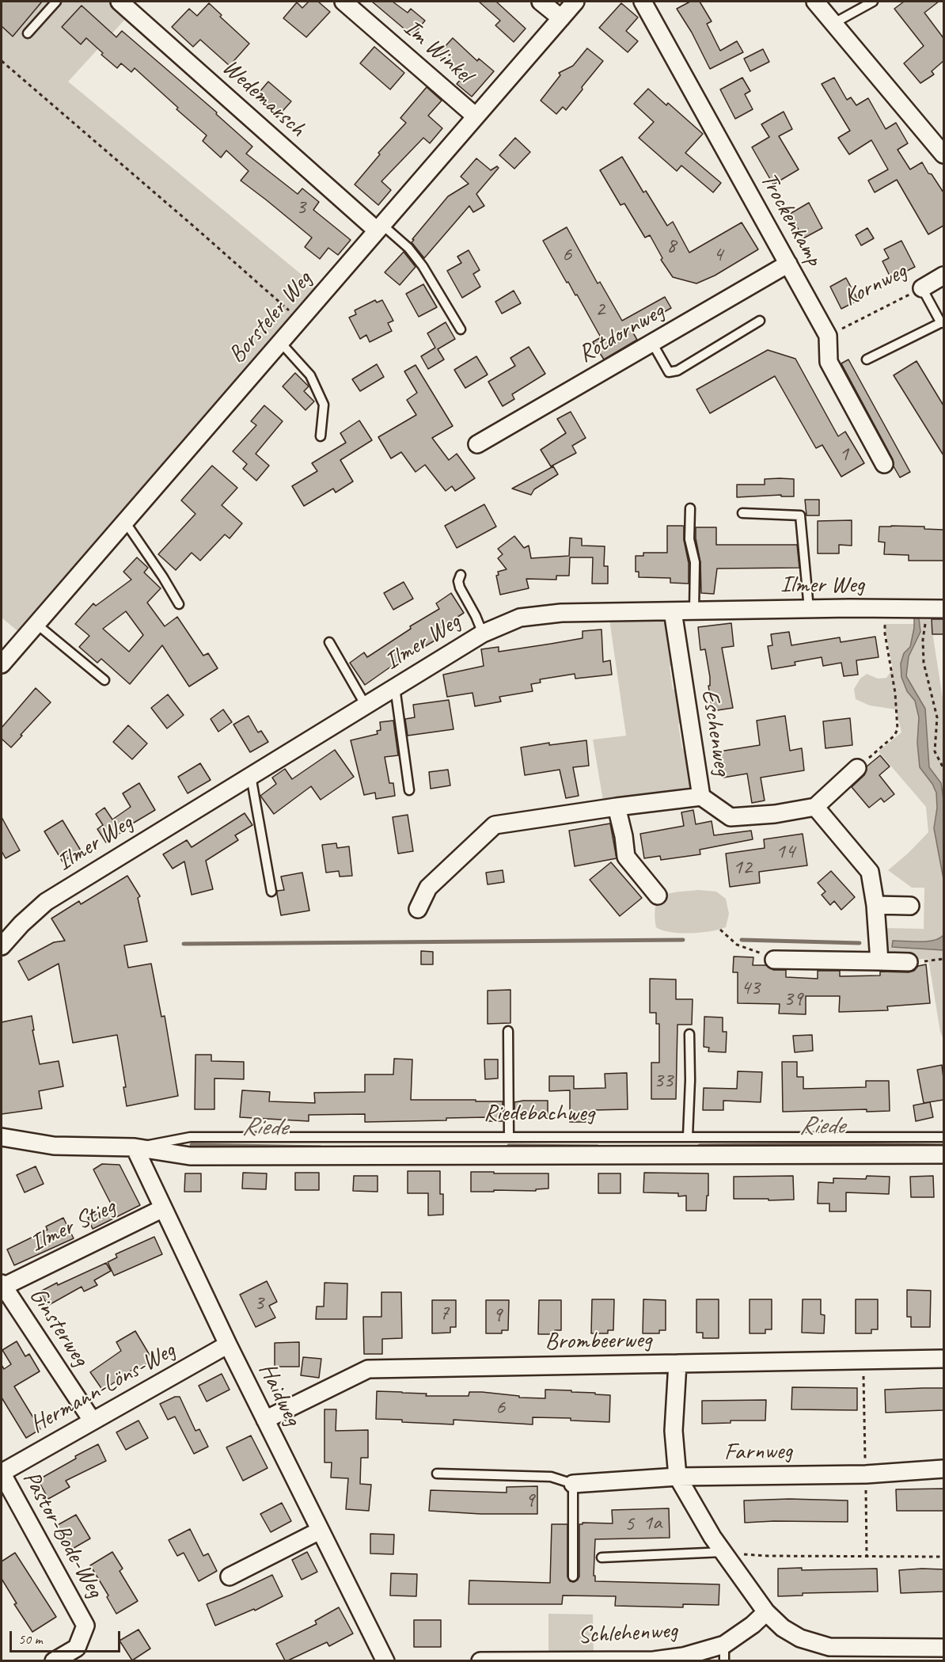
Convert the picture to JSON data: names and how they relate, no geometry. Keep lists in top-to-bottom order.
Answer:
{
  "streets": {
    "street": [
      "Im Winkel",
      "Wedemarsch",
      "Trockenkamp",
      "Kornweg",
      "Borsteler Weg",
      "Rotdornweg",
      "Ilmer Weg",
      "Eschenweg",
      "Riedebachweg",
      "Ilmer Stieg",
      "Ginsterweg",
      "Brombeerweg",
      "Hermann-Löns-Weg",
      "Haidweg",
      "Farnweg",
      "Pastor-Bode-Weg",
      "Schlehenweg"
    ]
  },
  "crossings": [
    ["Im Winkel", "Borsteler Weg"],
    ["Wedemarsch", "Borsteler Weg"],
    ["Trockenkamp", "Kornweg"],
    ["Trockenkamp", "Rotdornweg"],
    ["Ilmer Weg", "Eschenweg"],
    ["Riedebachweg", "Haidweg"],
    ["Ilmer Stieg", "Ginsterweg"],
    ["Ilmer Stieg", "Haidweg"],
    ["Ginsterweg", "Hermann-Löns-Weg"],
    ["Brombeerweg", "Haidweg"],
    ["Hermann-Löns-Weg", "Haidweg"],
    ["Hermann-Löns-Weg", "Pastor-Bode-Weg"]
  ],
  "water": ["Riede"],
  "house_numbers": [
    "3",
    "8",
    "6",
    "4",
    "2",
    "1",
    "14",
    "12",
    "43",
    "39",
    "33",
    "3",
    "7",
    "9",
    "6",
    "9",
    "1a",
    "5"
  ],
  "scale_bar": "50 m"
}
